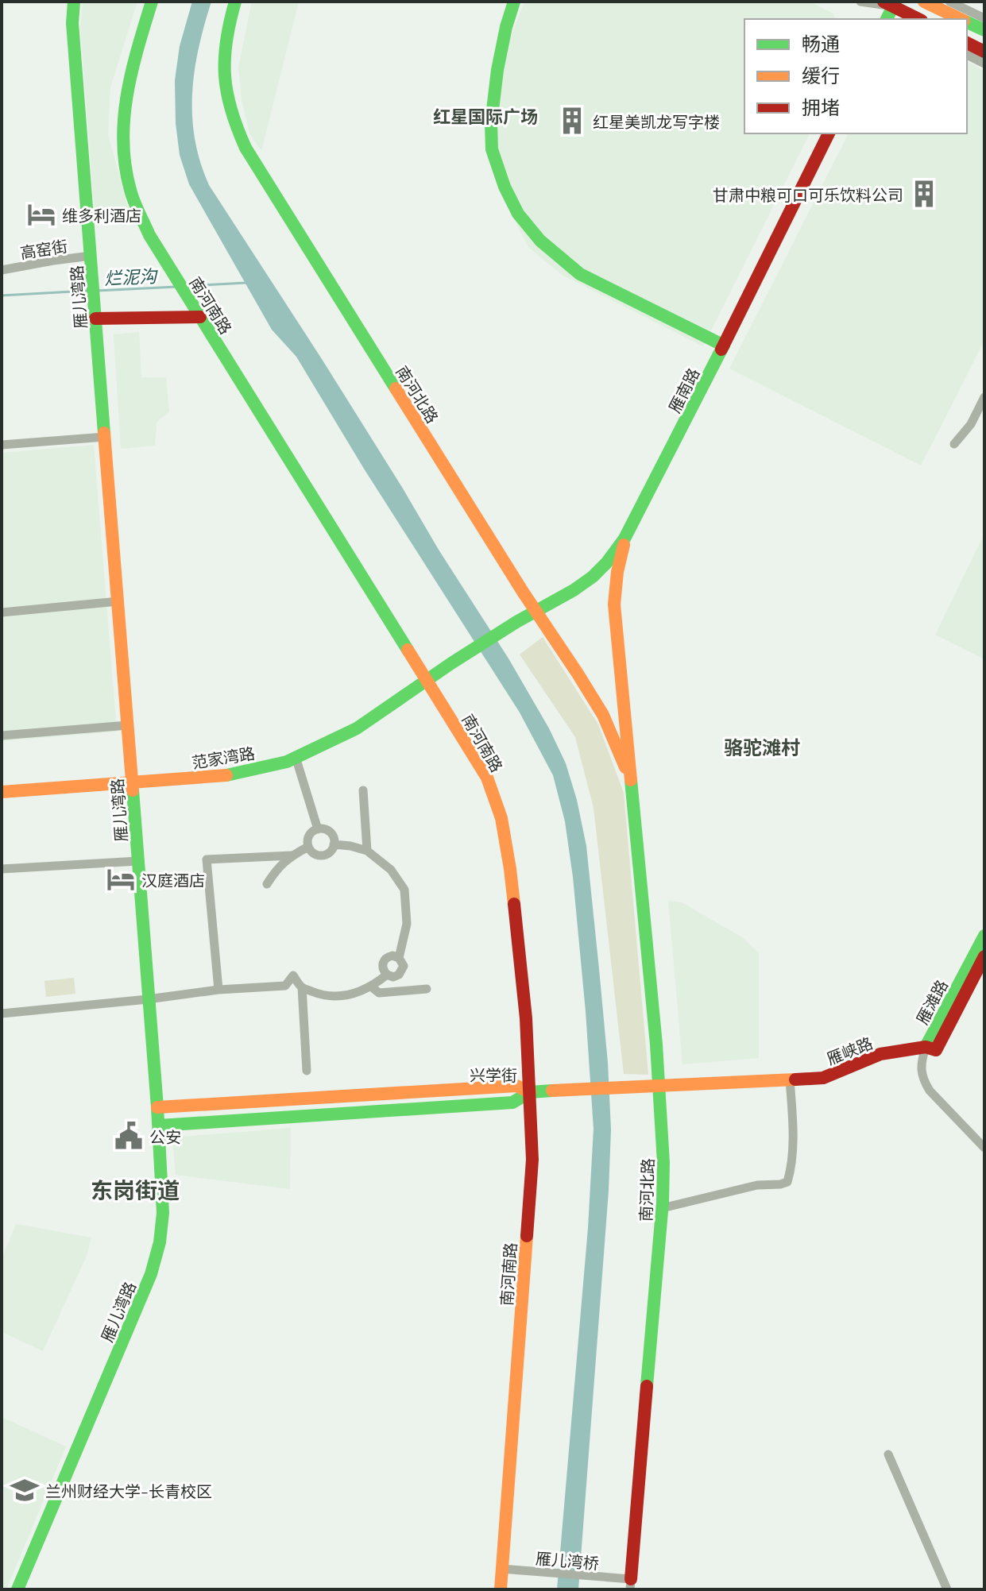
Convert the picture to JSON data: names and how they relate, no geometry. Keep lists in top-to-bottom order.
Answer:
{
  "streets": {
    "street": [
      "高窑街",
      "雁儿湾路",
      "南河南路",
      "雁南路",
      "南河北路",
      "范家湾路",
      "雁滩路",
      "雁峡路",
      "兴学街",
      "雁儿湾桥"
    ]
  },
  "crossings": [
    ["高窑街", "雁儿湾路"],
    ["雁儿湾路", "范家湾路"],
    ["雁儿湾路", "兴学街"],
    ["南河南路", "范家湾路"],
    ["南河南路", "雁峡路"],
    ["南河南路", "兴学街"],
    ["南河南路", "雁儿湾桥"],
    ["雁南路", "南河北路"],
    ["雁南路", "范家湾路"],
    ["南河北路", "雁峡路"],
    ["南河北路", "雁儿湾桥"],
    ["雁滩路", "雁峡路"],
    ["雁峡路", "兴学街"]
  ],
  "districts": ["红星国际广场", "骆驼滩村", "东岗街道"],
  "water": ["烂泥沟"],
  "places": {
    "building": ["红星美凯龙写字楼", "甘肃中粮可口可乐饮料公司"],
    "hotel": ["维多利酒店", "汉庭酒店"],
    "public building": ["公安"],
    "school or university": ["兰州财经大学-长青校区"]
  },
  "legend": ["畅通", "缓行", "拥堵"]
}
